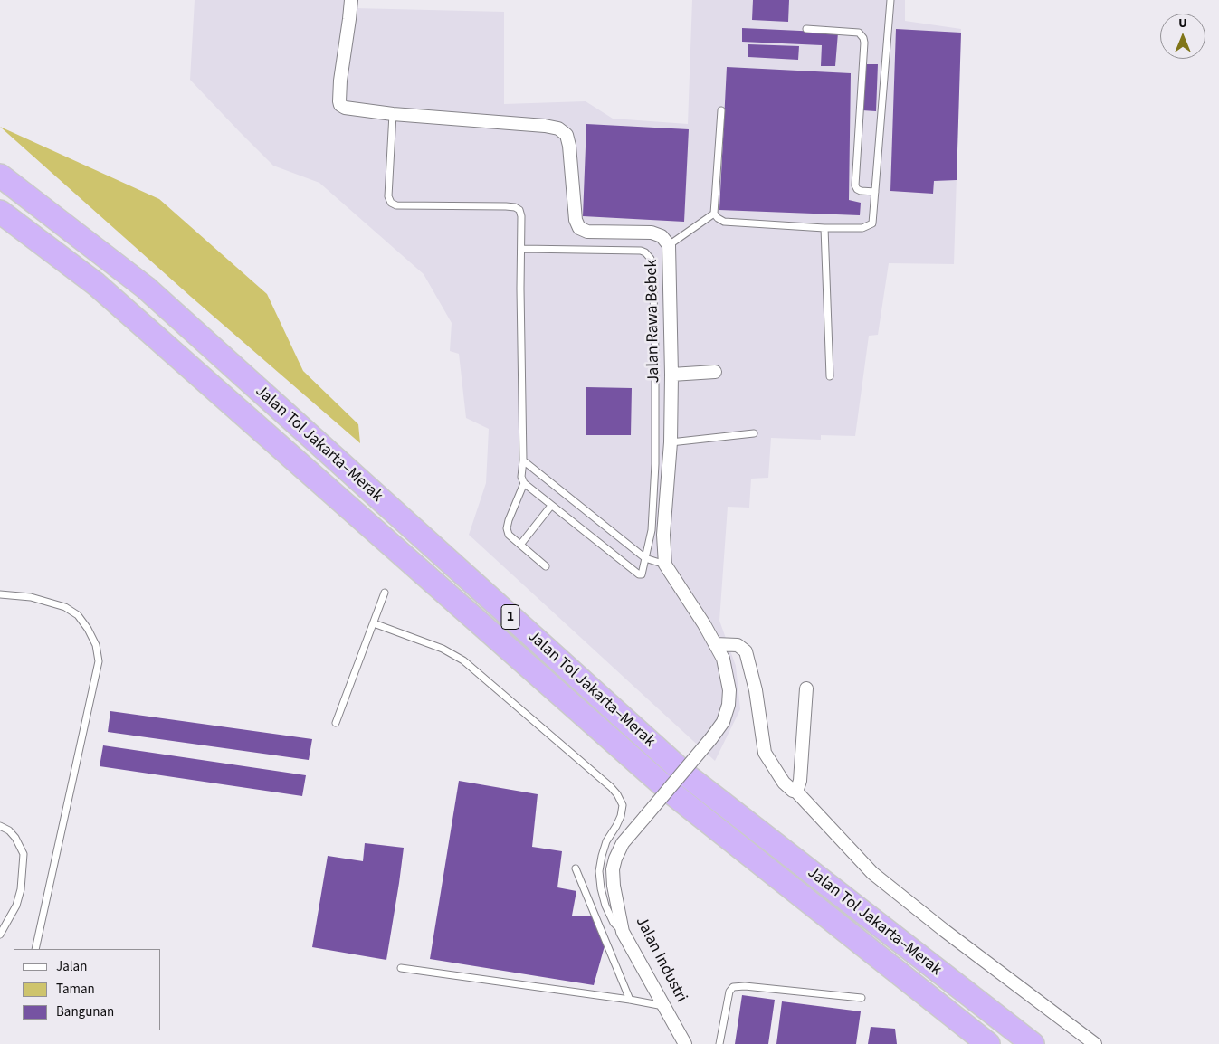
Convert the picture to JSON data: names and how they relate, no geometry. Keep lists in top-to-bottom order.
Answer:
{
  "streets": {
    "highway": ["Jalan Tol Jakarta–Merak", "1"],
    "street": ["Jalan Rawa Bebek", "Jalan Industri"]
  },
  "legend": ["Jalan", "Taman", "Bangunan"],
  "north": "top"
}
